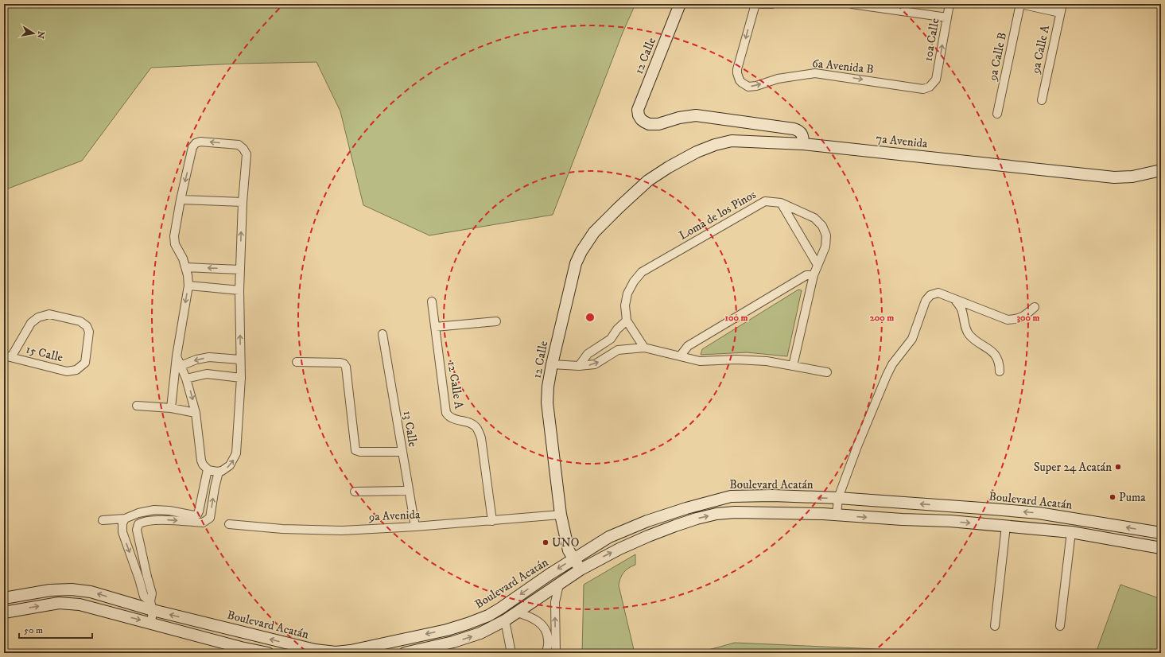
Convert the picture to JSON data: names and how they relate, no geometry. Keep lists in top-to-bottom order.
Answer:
{
  "streets": {
    "main road": ["12 Calle", "7a Avenida", "Boulevard Acatán"],
    "street": [
      "10a Calle",
      "9a Calle A",
      "9a Calle B",
      "6a Avenida B",
      "Loma de los Pinos",
      "15 Calle",
      "12 Calle A",
      "13 Calle",
      "9a Avenida"
    ]
  },
  "crossings": [
    ["10a Calle", "6a Avenida B"],
    ["12 Calle", "7a Avenida"],
    ["12 Calle", "Boulevard Acatán"],
    ["12 Calle", "9a Avenida"],
    ["12 Calle A", "9a Avenida"],
    ["13 Calle", "9a Avenida"]
  ],
  "one_way": ["10a Calle"],
  "places": ["Super 24 Acatán", "Puma", "UNO"],
  "scale_bar": "50 m",
  "north": "right",
  "rings": ["100 m", "200 m", "300 m"]
}
